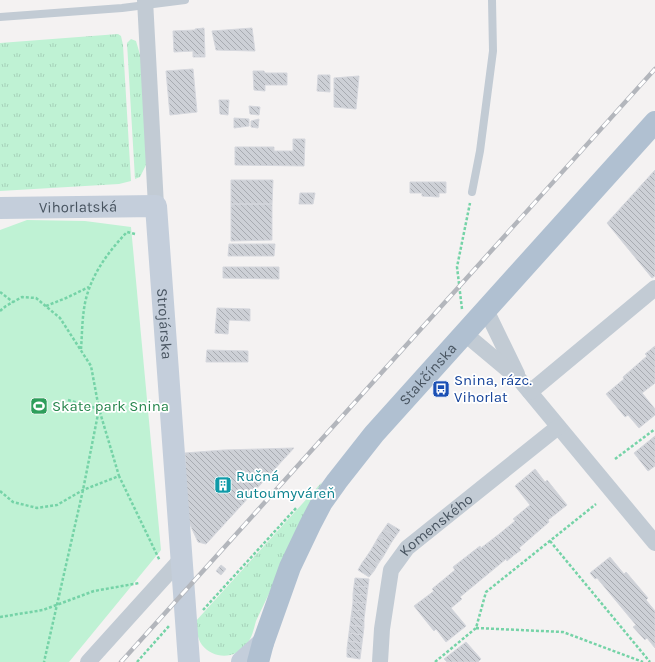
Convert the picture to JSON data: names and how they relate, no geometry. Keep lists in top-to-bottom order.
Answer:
{
  "streets": {
    "main road": ["Vihorlatská", "Strojárska", "Stakčínska"],
    "street": ["Komenského"]
  },
  "crossings": [
    ["Vihorlatská", "Strojárska"]
  ],
  "places": {
    "bus stop": ["Snina, rázc. Vihorlat"],
    "sports": ["Skate park Snina"],
    "building": ["Ručná autoumyváreň"]
  }
}
